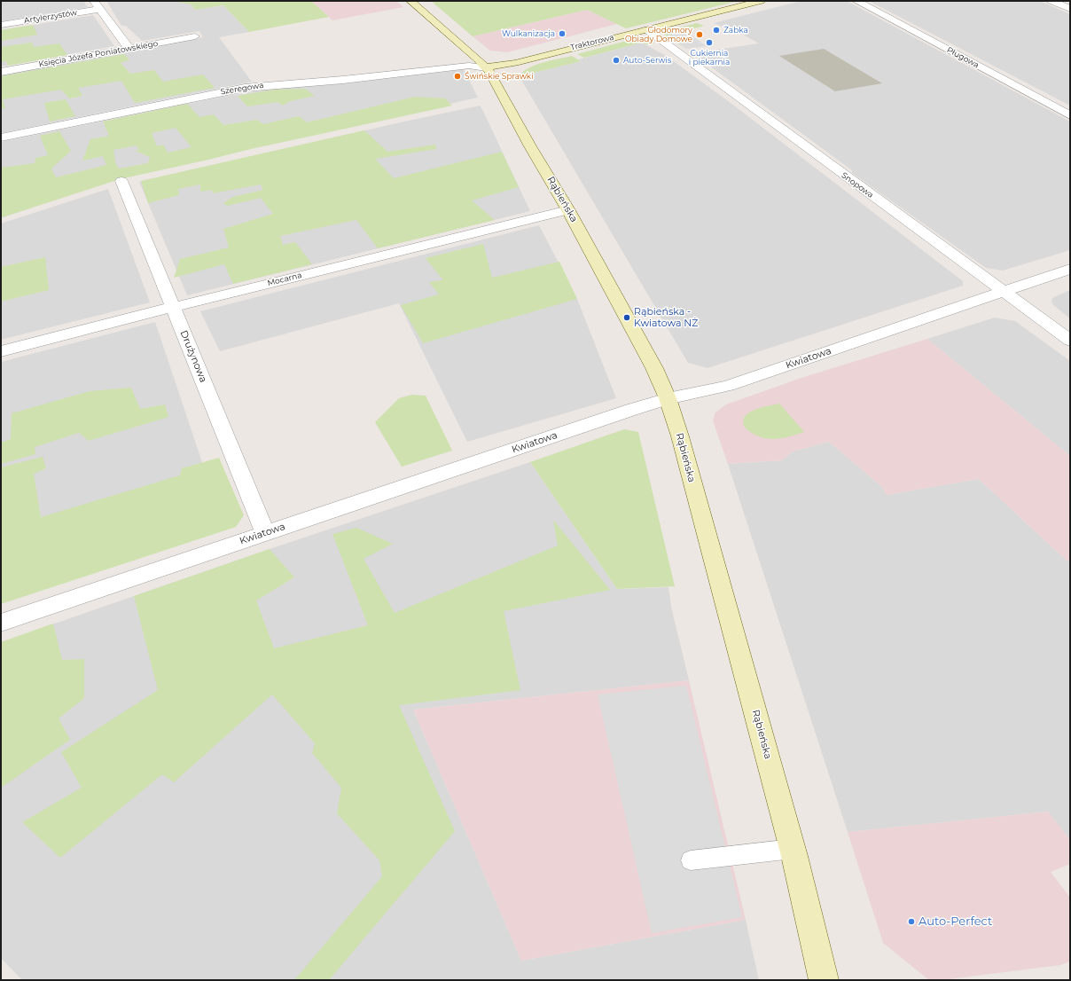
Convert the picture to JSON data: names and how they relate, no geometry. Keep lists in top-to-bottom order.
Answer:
{
  "streets": {
    "main road": ["Traktorowa", "Rąbieńska"],
    "street": [
      "Artylerzystów",
      "Księcia Józefa Poniatowskiego",
      "Pługowa",
      "Szeregowa",
      "Snopowa",
      "Mocarna",
      "Drużynowa",
      "Kwiatowa"
    ]
  },
  "crossings": [
    ["Traktorowa", "Szeregowa"],
    ["Traktorowa", "Snopowa"],
    ["Traktorowa", "Rąbieńska"],
    ["Szeregowa", "Rąbieńska"],
    ["Snopowa", "Kwiatowa"],
    ["Rąbieńska", "Mocarna"],
    ["Rąbieńska", "Kwiatowa"],
    ["Mocarna", "Drużynowa"],
    ["Drużynowa", "Kwiatowa"]
  ],
  "places": [
    "Żabka",
    "Wulkanizacja",
    "Głodomory Obiady Domowe",
    "Cukiernia i piekarnia",
    "Auto-Serwis",
    "Świńskie Sprawki",
    "Rąbieńska - Kwiatowa NŻ",
    "Auto-Perfect"
  ]
}
